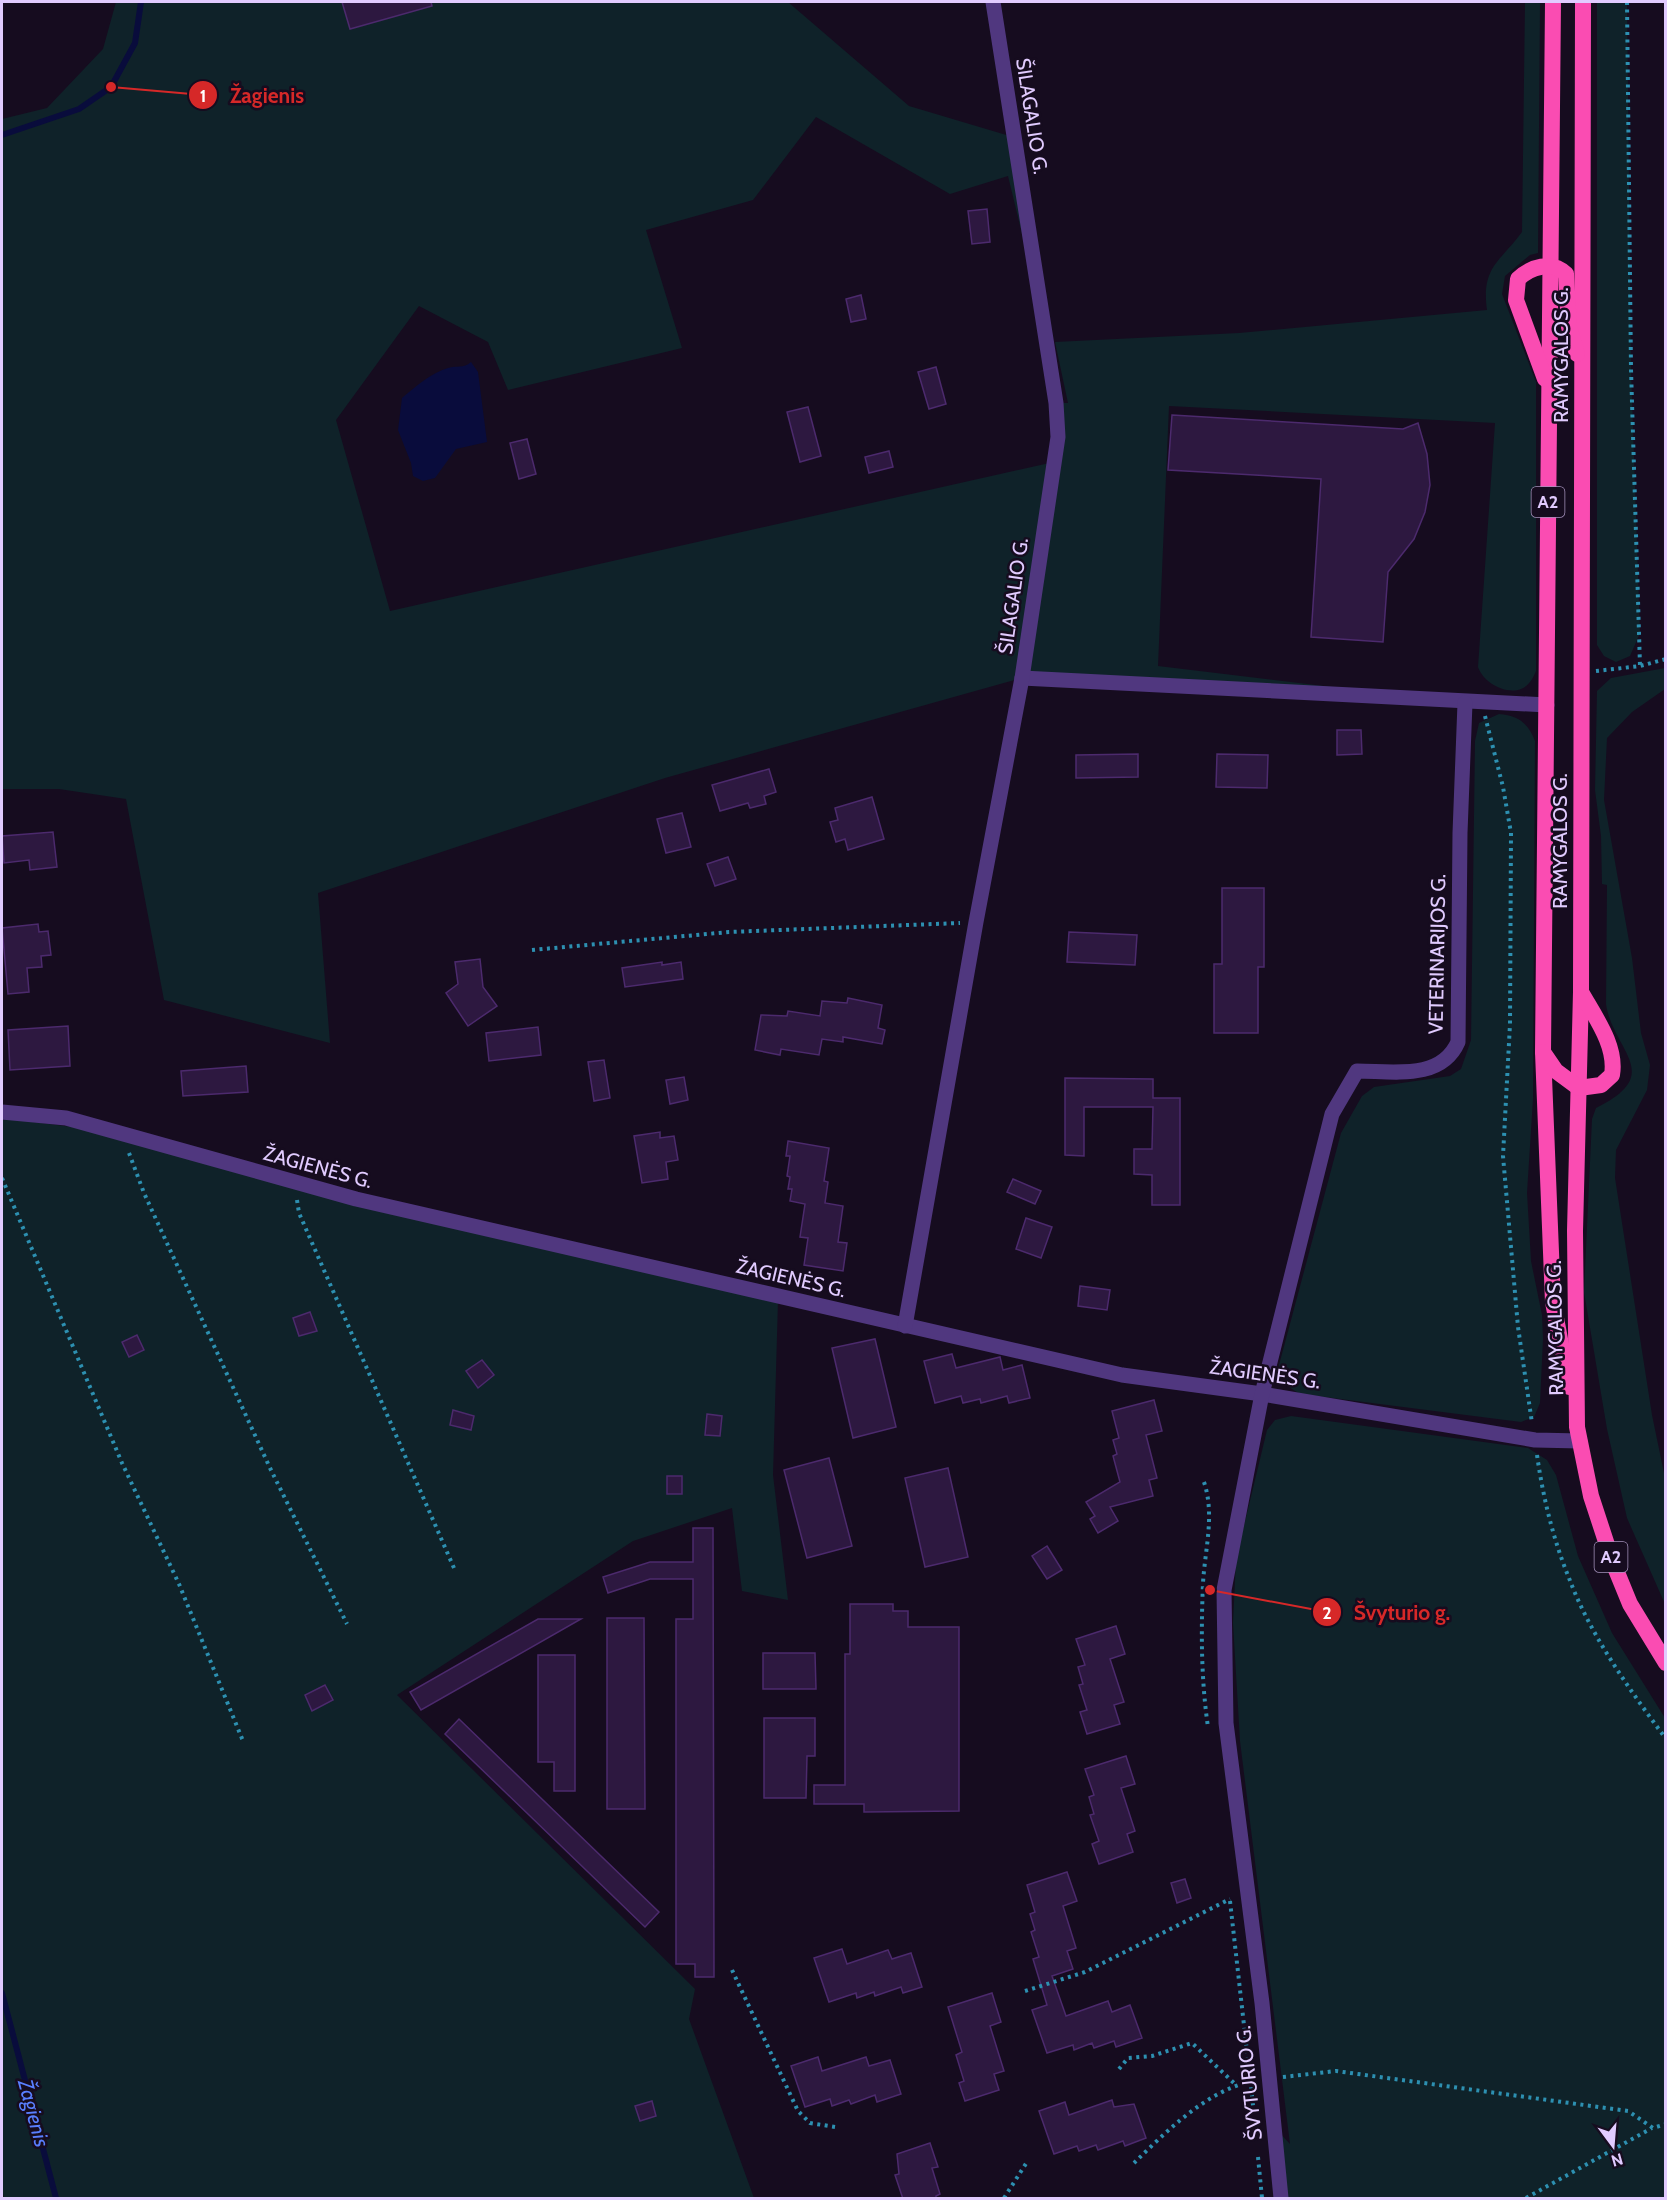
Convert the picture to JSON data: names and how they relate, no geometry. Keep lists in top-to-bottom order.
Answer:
{
  "streets": {
    "highway": ["RAMYGALOS G.", "A2"],
    "street": [
      "ŠILAGALIO G.",
      "VETERINARIJOS G.",
      "ŽAGIENĖS G.",
      "ŠVYTURIO G."
    ]
  },
  "crossings": [
    ["ŠILAGALIO G.", "A2"],
    ["ŠILAGALIO G.", "VETERINARIJOS G."],
    ["RAMYGALOS G.", "A2"],
    ["RAMYGALOS G.", "ŽAGIENĖS G."],
    ["A2", "ŽAGIENĖS G."],
    ["VETERINARIJOS G.", "ŽAGIENĖS G."],
    ["VETERINARIJOS G.", "ŠVYTURIO G."],
    ["ŽAGIENĖS G.", "ŠVYTURIO G."]
  ],
  "water": ["Žagienis"],
  "places": ["Žagienis", "Švyturio g."],
  "north": "bottom"
}
